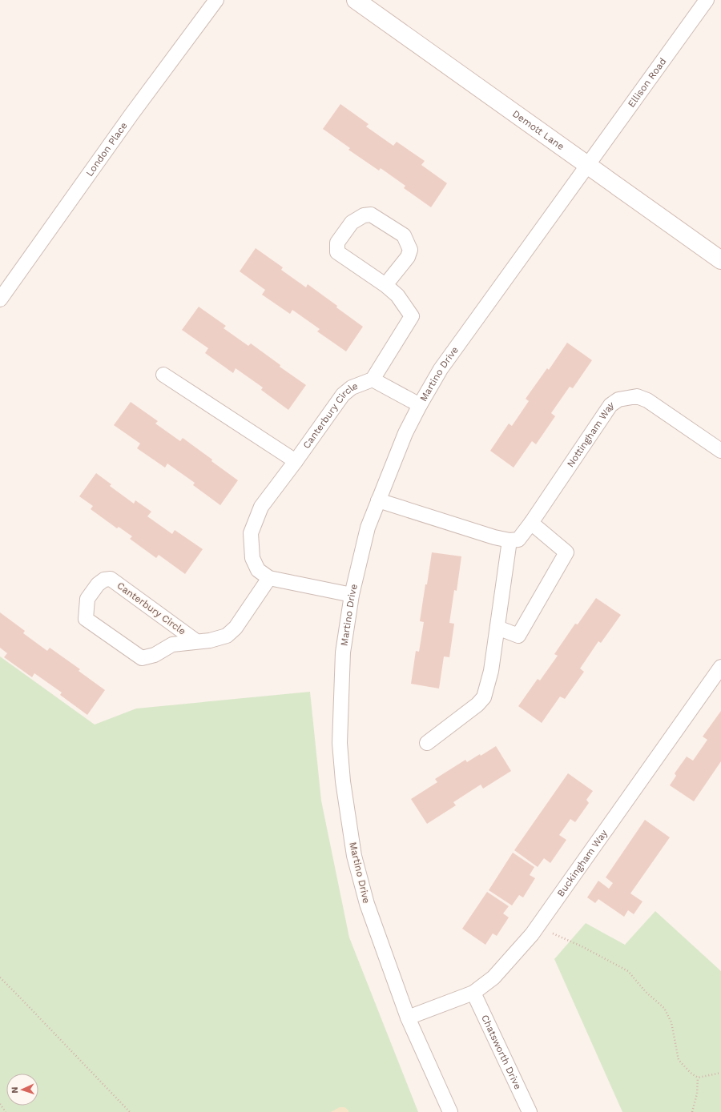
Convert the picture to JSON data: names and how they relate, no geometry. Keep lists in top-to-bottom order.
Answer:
{
  "streets": {
    "street": [
      "Ellison Road",
      "Demott Lane",
      "London Place",
      "Martino Drive",
      "Canterbury Circle",
      "Nottingham Way",
      "Buckingham Way",
      "Chatsworth Drive"
    ]
  },
  "crossings": [
    ["Ellison Road", "Demott Lane"],
    ["Ellison Road", "Martino Drive"],
    ["Demott Lane", "Martino Drive"],
    ["Martino Drive", "Canterbury Circle"],
    ["Martino Drive", "Buckingham Way"],
    ["Buckingham Way", "Chatsworth Drive"]
  ],
  "north": "left"
}
